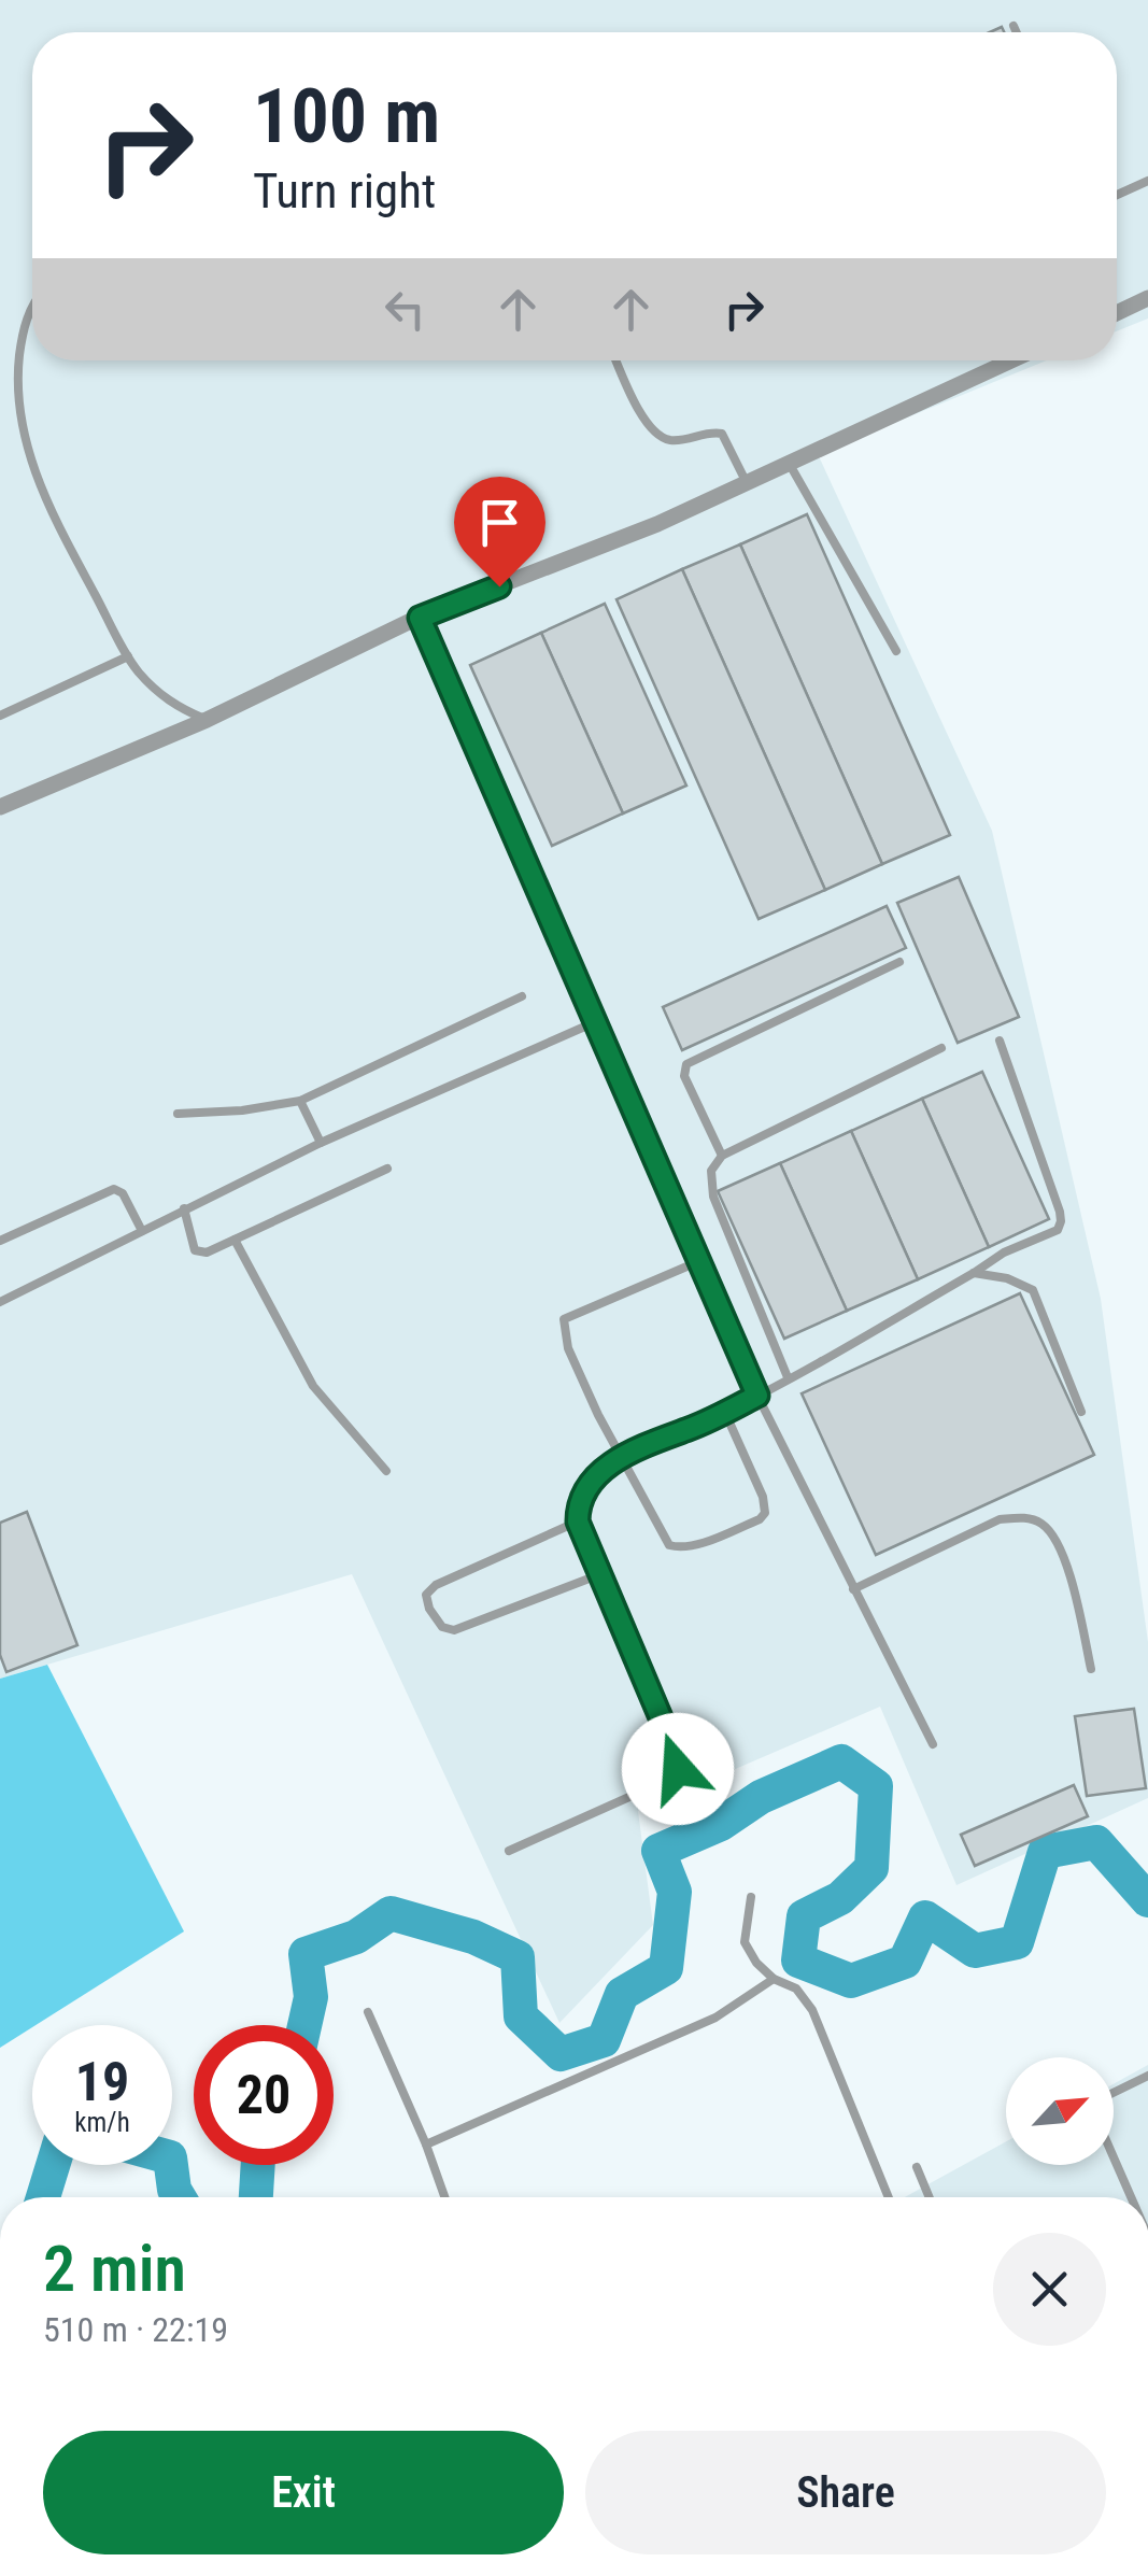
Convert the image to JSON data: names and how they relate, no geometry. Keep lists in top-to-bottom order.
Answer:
{
  "north": "top right",
  "page": {
    "turn": ["100 m", "Turn right"],
    "speed": "19 km/h",
    "limit": "20",
    "heading": ["2 min", "510 m · 22:19"],
    "buttons": ["Exit", "Share"]
  }
}
